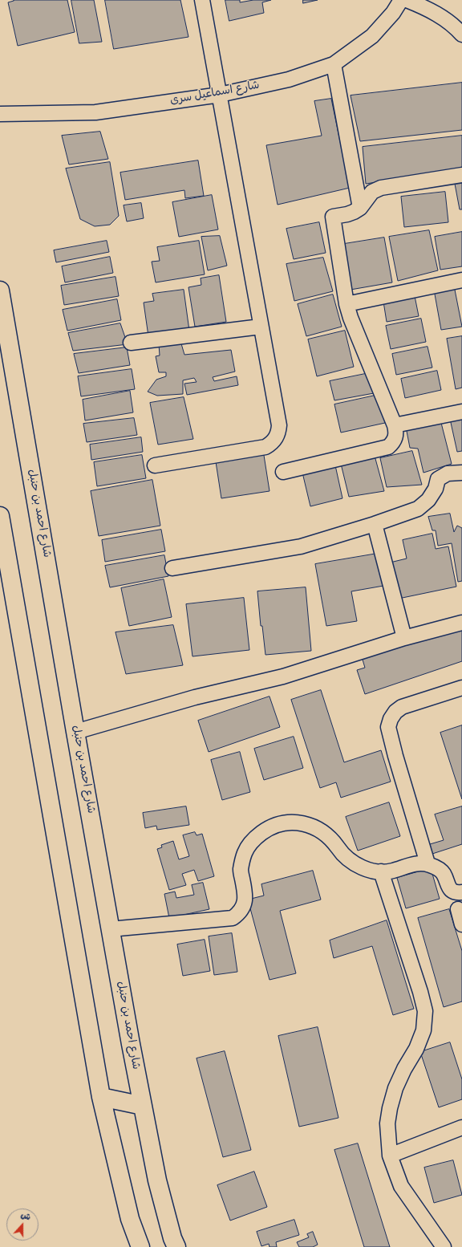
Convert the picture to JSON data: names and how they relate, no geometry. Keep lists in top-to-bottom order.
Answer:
{
  "streets": {
    "street": ["شارع اسماعيل سرى", "شارع احمد بن حنبل"]
  },
  "north": "top"
}
